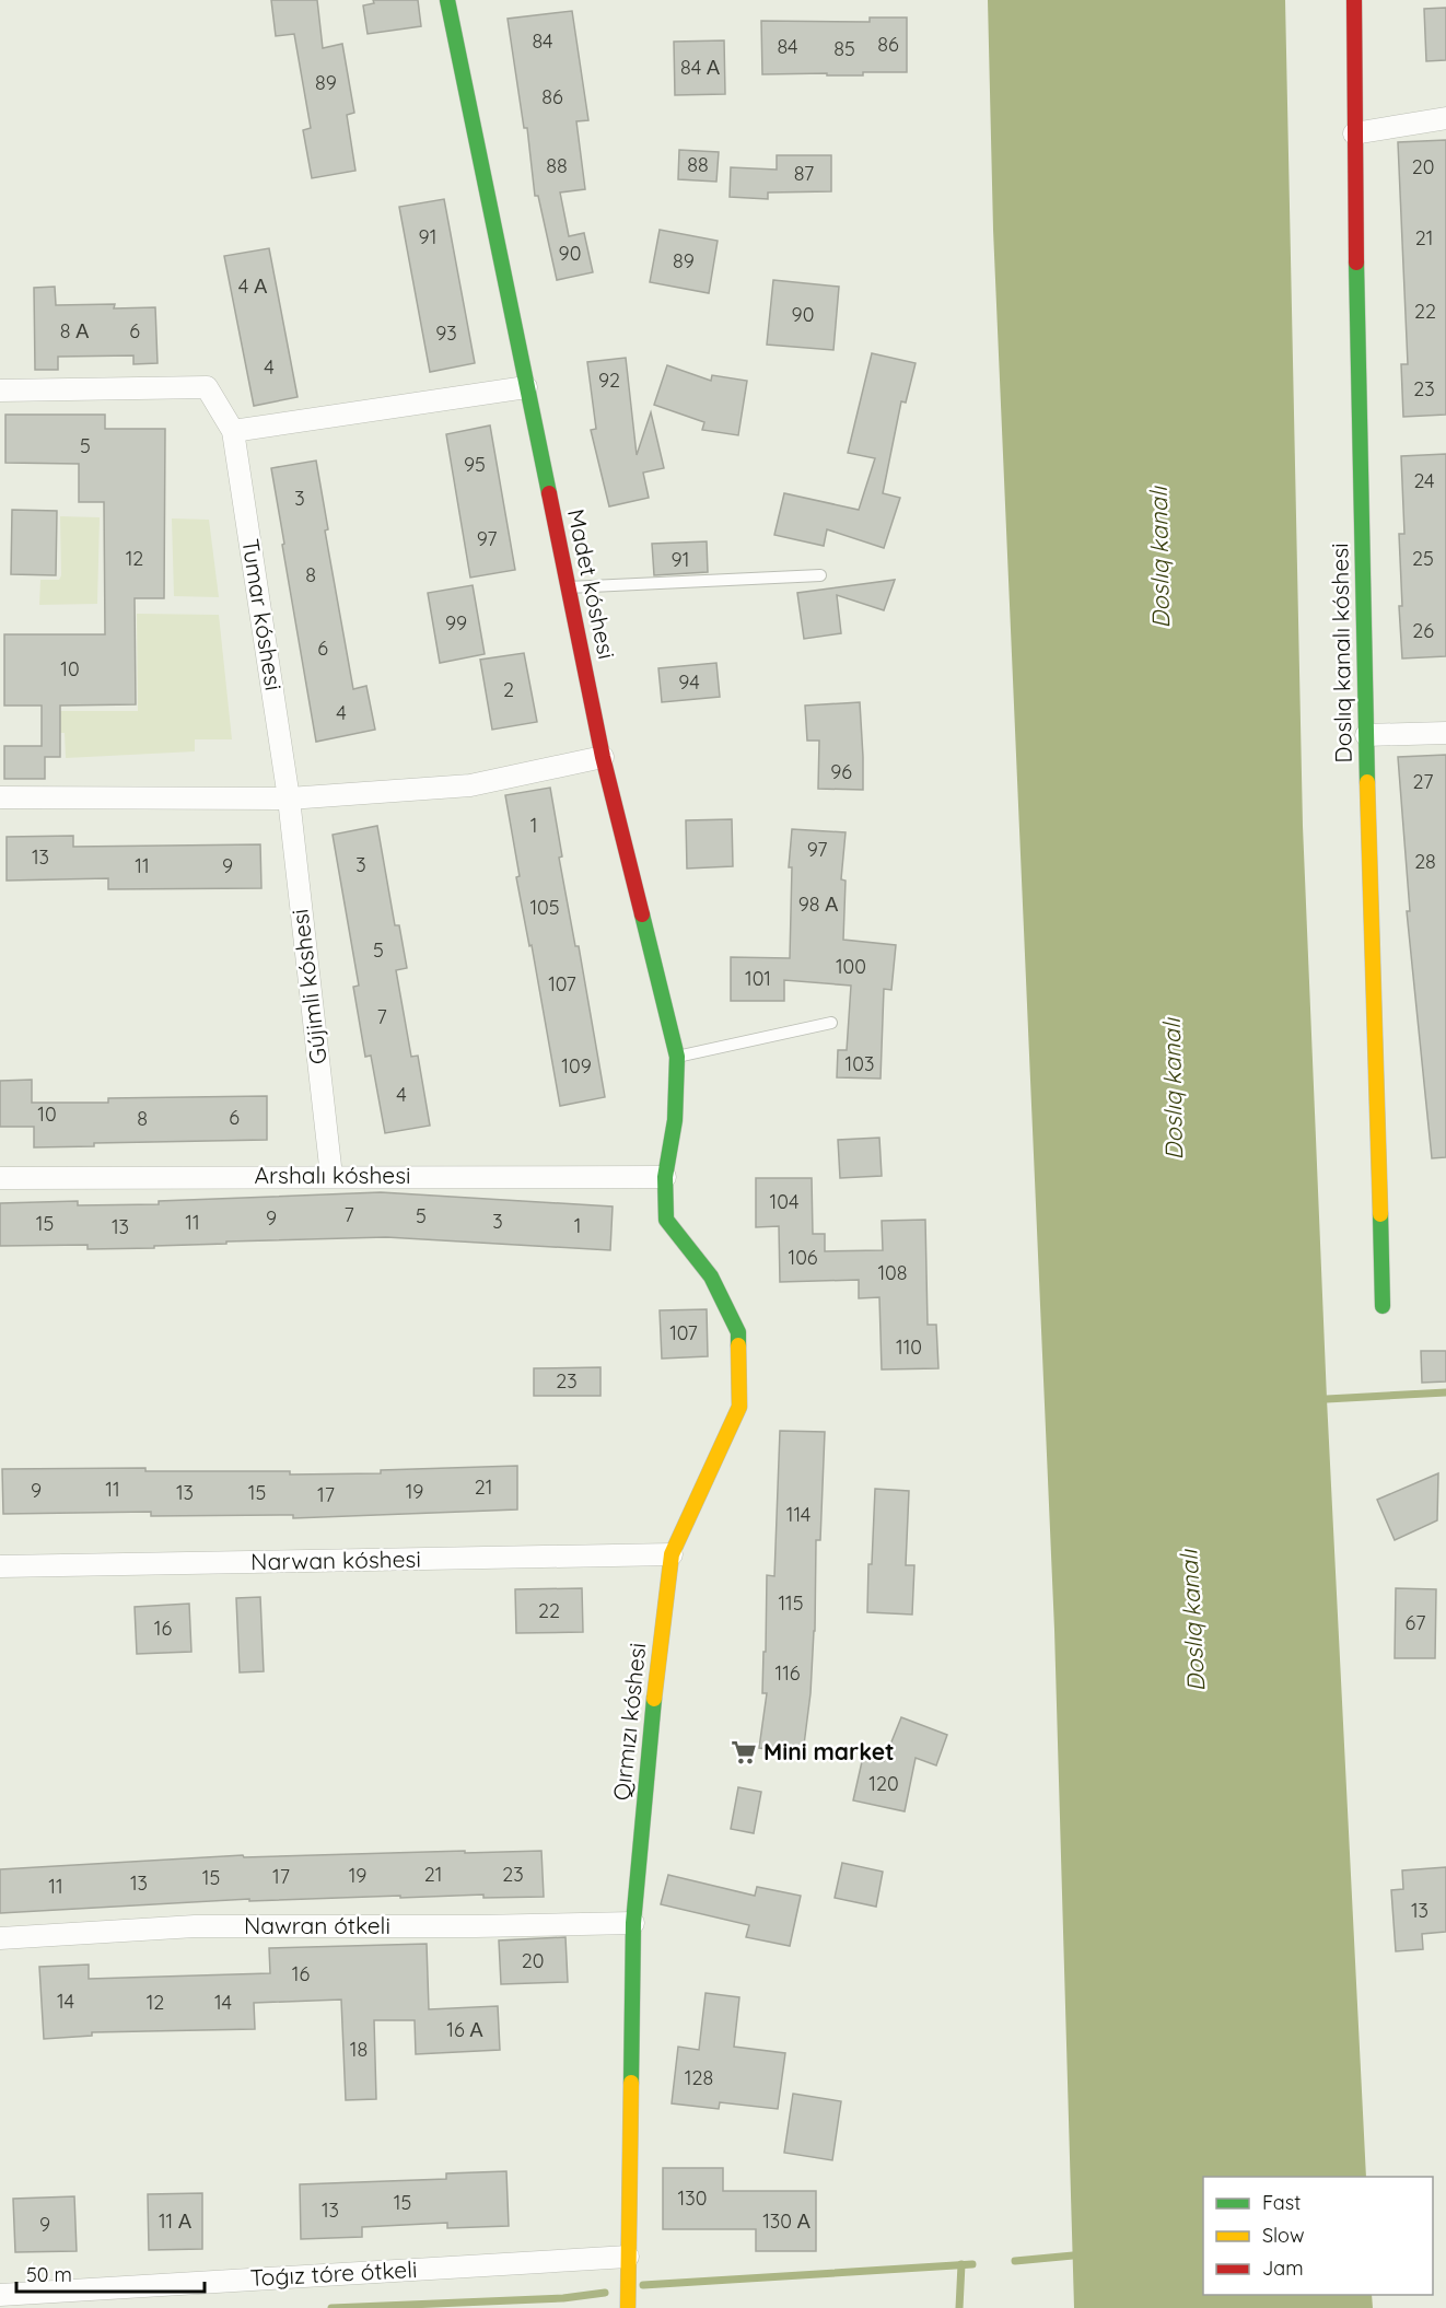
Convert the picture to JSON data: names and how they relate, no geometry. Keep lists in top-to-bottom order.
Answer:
{
  "streets": {
    "street": [
      "Madet kóshesi",
      "Tumar kóshesi",
      "Doslıq kanalı kóshesi",
      "Gújimli kóshesi",
      "Arshalı kóshesi",
      "Narwan kóshesi",
      "Qırmızı kóshesi",
      "Nawran ótkeli",
      "Toǵız tóre ótkeli"
    ]
  },
  "crossings": [
    ["Madet kóshesi", "Arshalı kóshesi"],
    ["Madet kóshesi", "Qırmızı kóshesi"],
    ["Tumar kóshesi", "Gújimli kóshesi"],
    ["Gújimli kóshesi", "Arshalı kóshesi"],
    ["Arshalı kóshesi", "Qırmızı kóshesi"],
    ["Narwan kóshesi", "Qırmızı kóshesi"],
    ["Qırmızı kóshesi", "Nawran ótkeli"],
    ["Qırmızı kóshesi", "Toǵız tóre ótkeli"]
  ],
  "water": ["Doslıq kanalı"],
  "places": {
    "supermarket": ["Mini market"]
  },
  "house_numbers": [
    "84",
    "86",
    "84",
    "85",
    "84 А",
    "89",
    "86",
    "88",
    "88",
    "20",
    "87",
    "91",
    "21",
    "90",
    "89",
    "4 А",
    "22",
    "90",
    "8 А",
    "6",
    "93",
    "4",
    "92",
    "23",
    "5",
    "95",
    "24",
    "3",
    "97",
    "12",
    "25",
    "91",
    "8",
    "99",
    "26",
    "6",
    "10",
    "94",
    "2",
    "4",
    "96",
    "27",
    "1",
    "97",
    "13",
    "28",
    "3",
    "11",
    "9",
    "98 А",
    "105",
    "5",
    "100",
    "101",
    "107",
    "7",
    "103",
    "109",
    "4",
    "10",
    "6",
    "8",
    "104",
    "7",
    "5",
    "9",
    "3",
    "11",
    "15",
    "1",
    "13",
    "106",
    "108",
    "107",
    "110",
    "23",
    "21",
    "11",
    "9",
    "19",
    "13",
    "15",
    "17",
    "114",
    "115",
    "22",
    "67",
    "16",
    "116",
    "120",
    "21",
    "23",
    "19",
    "17",
    "15",
    "13",
    "11",
    "13",
    "20",
    "16",
    "14",
    "12",
    "14",
    "16 А",
    "18",
    "128",
    "130",
    "15",
    "13",
    "11 А",
    "130 А",
    "9"
  ],
  "legend": ["Fast", "Slow", "Jam"],
  "scale_bar": "50 m"
}
